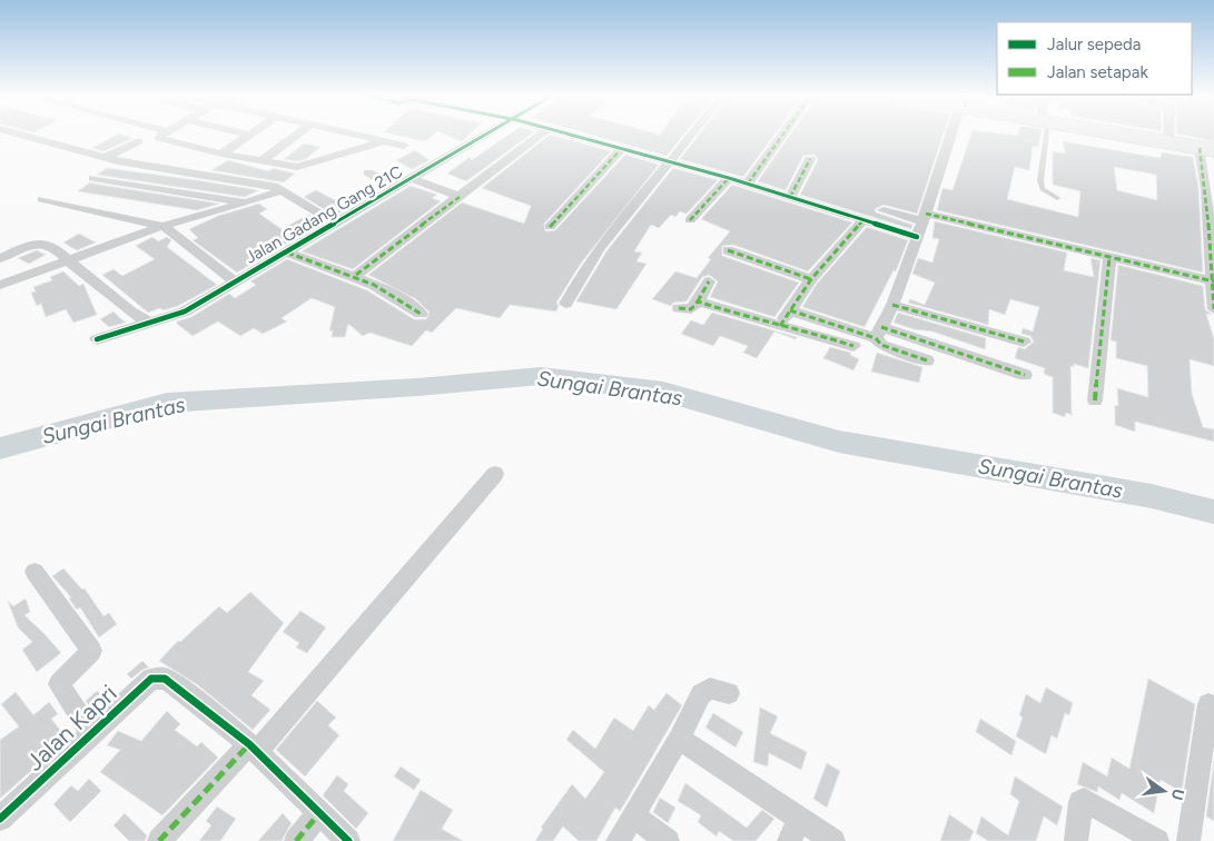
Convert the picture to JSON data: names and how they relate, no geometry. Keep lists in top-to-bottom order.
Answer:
{
  "streets": {
    "street": ["Jalan Gadang Gang 21C", "Jalan Kapri"]
  },
  "water": ["Sungai Brantas"],
  "legend": ["Jalur sepeda", "Jalan setapak"],
  "north": "right"
}
